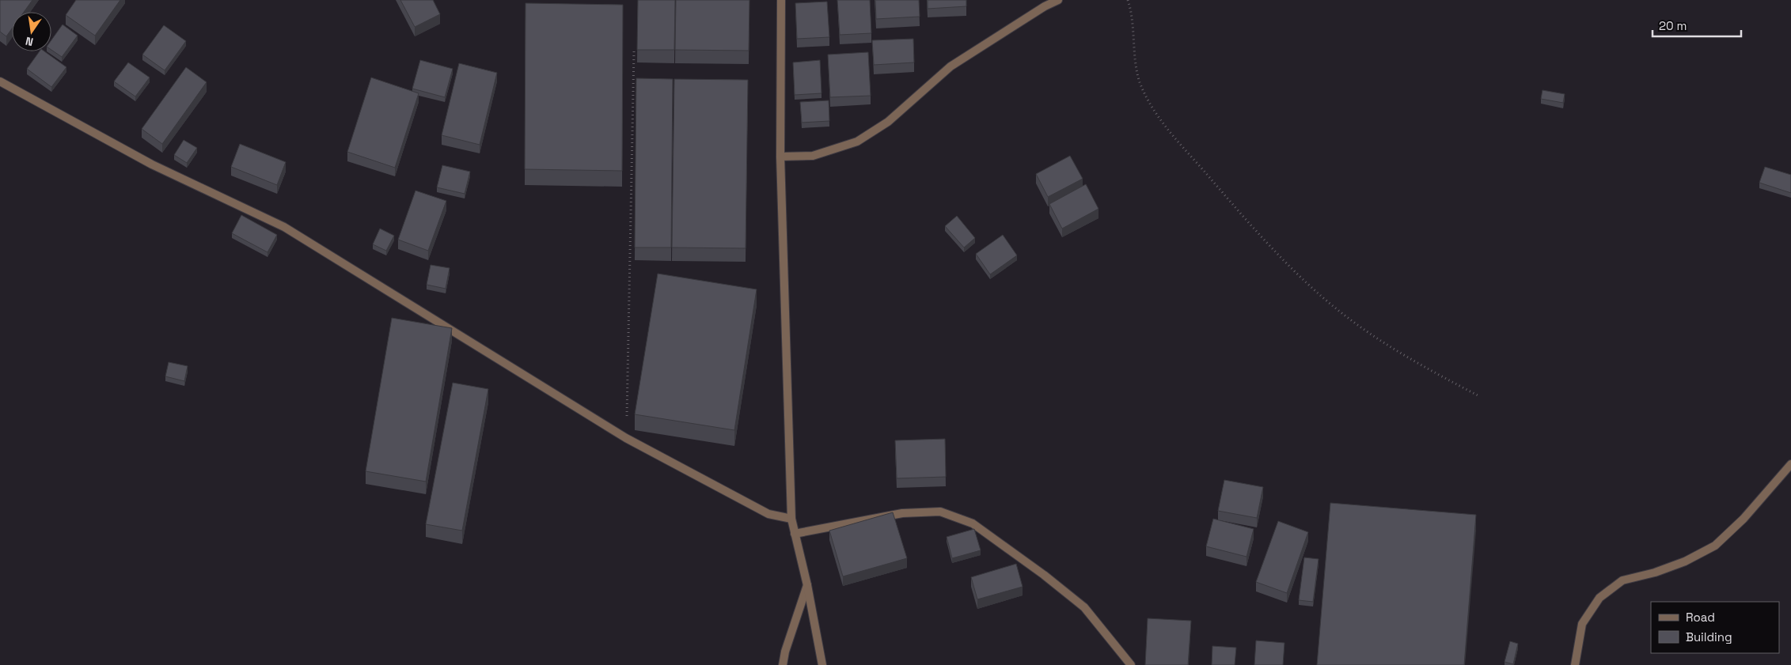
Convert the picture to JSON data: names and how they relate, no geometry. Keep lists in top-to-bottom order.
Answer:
{
  "legend": ["Road", "Building"],
  "scale_bar": "20 m",
  "north": "bottom"
}
